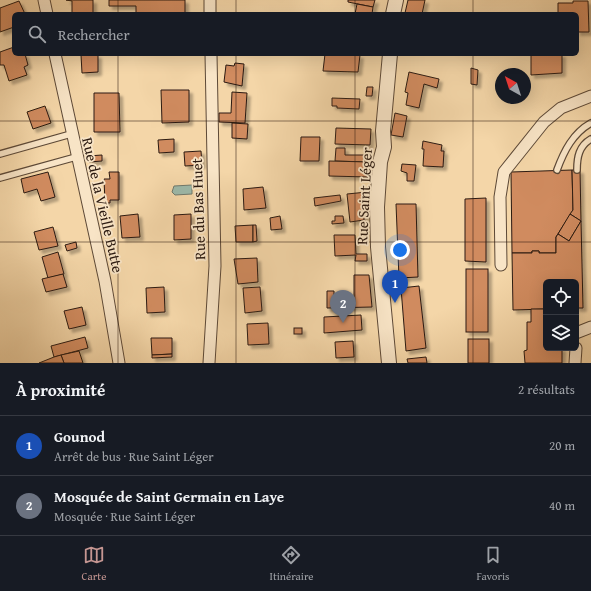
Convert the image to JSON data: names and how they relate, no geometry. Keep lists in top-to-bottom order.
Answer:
{
  "streets": {
    "street": ["Rue Saint Léger", "Rue de la Vieille Butte", "Rue du Bas Huet"]
  },
  "north": "top left",
  "page": {
    "search": "Rechercher",
    "pins": ["1", "2"],
    "heading": ["À proximité", "2 résultats"],
    "list": [
      {
        "mark": "1",
        "name": "Gounod",
        "note": "Arrêt de bus · Rue Saint Léger",
        "value": "20 m"
      },
      {
        "mark": "2",
        "name": "Mosquée de Saint Germain en Laye",
        "note": "Mosquée · Rue Saint Léger",
        "value": "40 m"
      }
    ],
    "nav": ["Carte", "Itinéraire", "Favoris"]
  }
}
